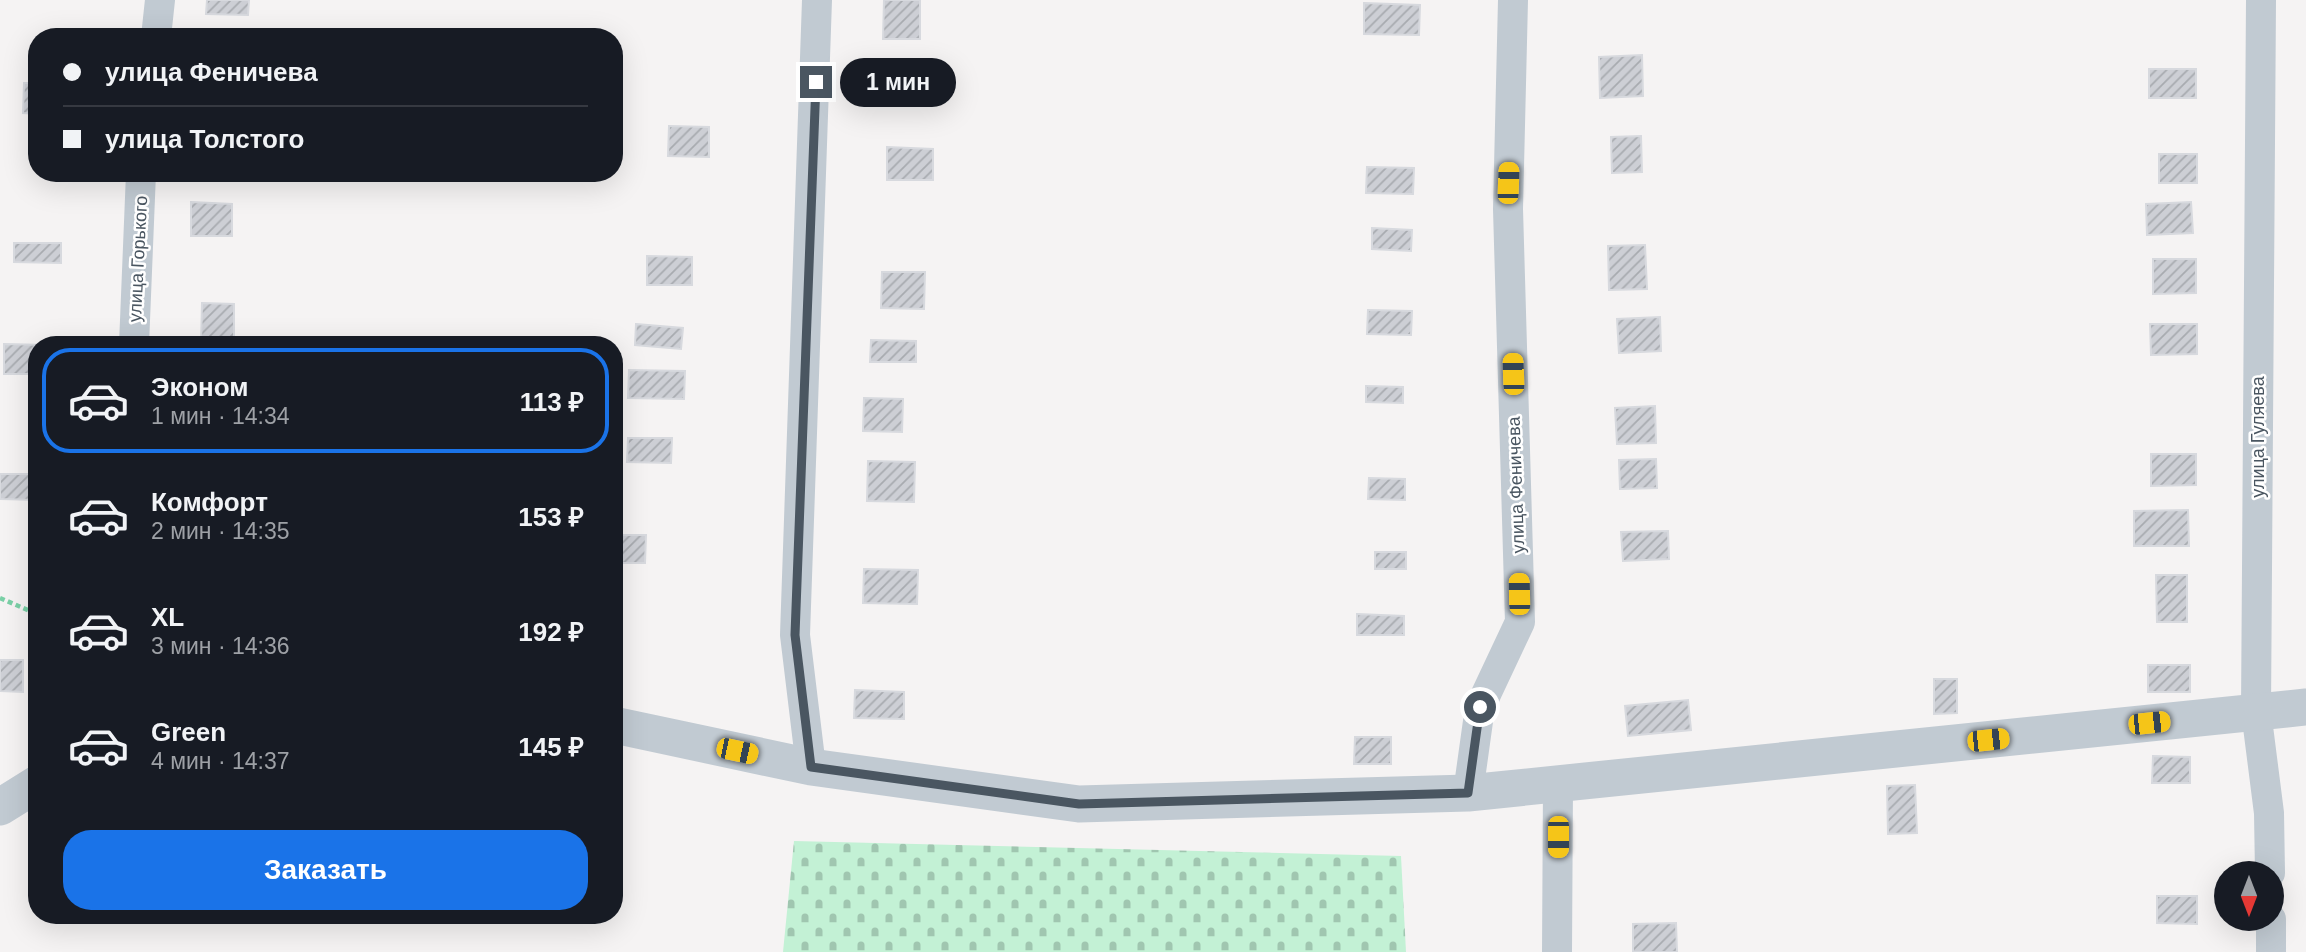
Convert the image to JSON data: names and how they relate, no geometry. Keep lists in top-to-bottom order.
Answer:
{
  "streets": {
    "street": ["улица Горького", "улица Гуляева", "улица Феничева"]
  },
  "north": "bottom",
  "page": {
    "banner": ["улица Феничева", "улица Толстого"],
    "bubble": "1 мин",
    "list": [
      {
        "name": "Эконом",
        "note": "1 мин · 14:34",
        "value": "113 ₽"
      },
      {
        "name": "Комфорт",
        "note": "2 мин · 14:35",
        "value": "153 ₽"
      },
      {
        "name": "XL",
        "note": "3 мин · 14:36",
        "value": "192 ₽"
      },
      {
        "name": "Green",
        "note": "4 мин · 14:37",
        "value": "145 ₽"
      }
    ],
    "buttons": "Заказать"
  }
}
